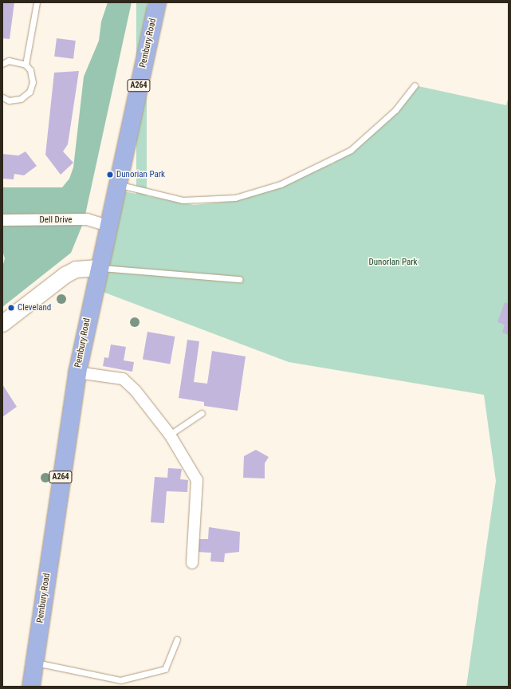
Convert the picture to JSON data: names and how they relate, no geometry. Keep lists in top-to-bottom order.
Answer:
{
  "streets": {
    "main road": ["Pembury Road", "A264"],
    "street": ["Dell Drive"]
  },
  "crossings": [
    ["Pembury Road", "Dell Drive"]
  ],
  "parks": ["Dunorlan Park"],
  "places": ["Dunorian Park", "Cleveland"]
}
